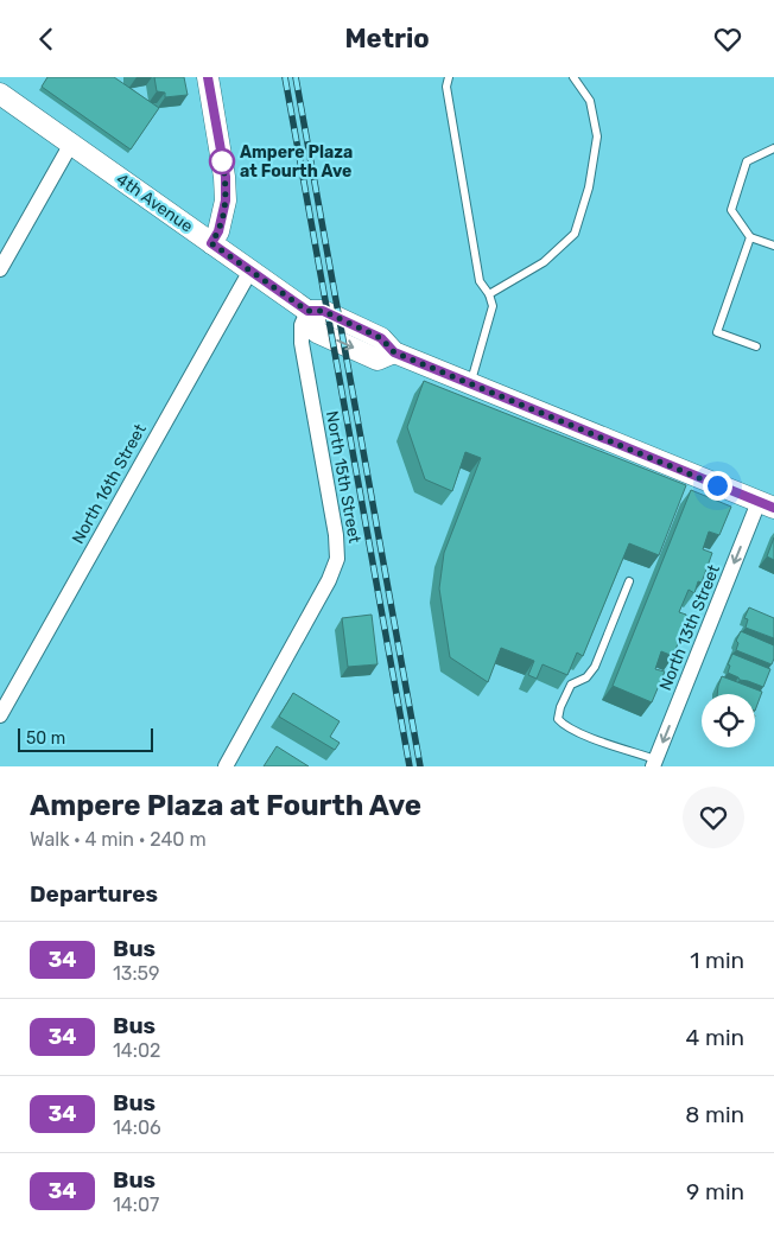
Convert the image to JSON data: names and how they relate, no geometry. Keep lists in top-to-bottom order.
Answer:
{
  "streets": {
    "street": [
      "4th Avenue",
      "North 15th Street",
      "North 16th Street",
      "North 13th Street"
    ]
  },
  "crossings": [
    ["4th Avenue", "North 15th Street"],
    ["4th Avenue", "North 16th Street"],
    ["4th Avenue", "North 13th Street"]
  ],
  "one_way": ["North 13th Street"],
  "places": ["Ampere Plaza at Fourth Ave"],
  "lines": ["bus line 34"],
  "scale_bar": "50 m",
  "page": {
    "header": "Metrio",
    "scale": "50 m",
    "heading": [
      ["Ampere Plaza at Fourth Ave", "Walk · 4 min · 240 m"],
      "Departures"
    ],
    "list": [
      {
        "mark": "34",
        "name": "Bus",
        "note": "13:59",
        "value": "1 min"
      },
      {
        "mark": "34",
        "name": "Bus",
        "note": "14:02",
        "value": "4 min"
      },
      {
        "mark": "34",
        "name": "Bus",
        "note": "14:06",
        "value": "8 min"
      },
      {
        "mark": "34",
        "name": "Bus",
        "note": "14:07",
        "value": "9 min"
      }
    ]
  }
}
